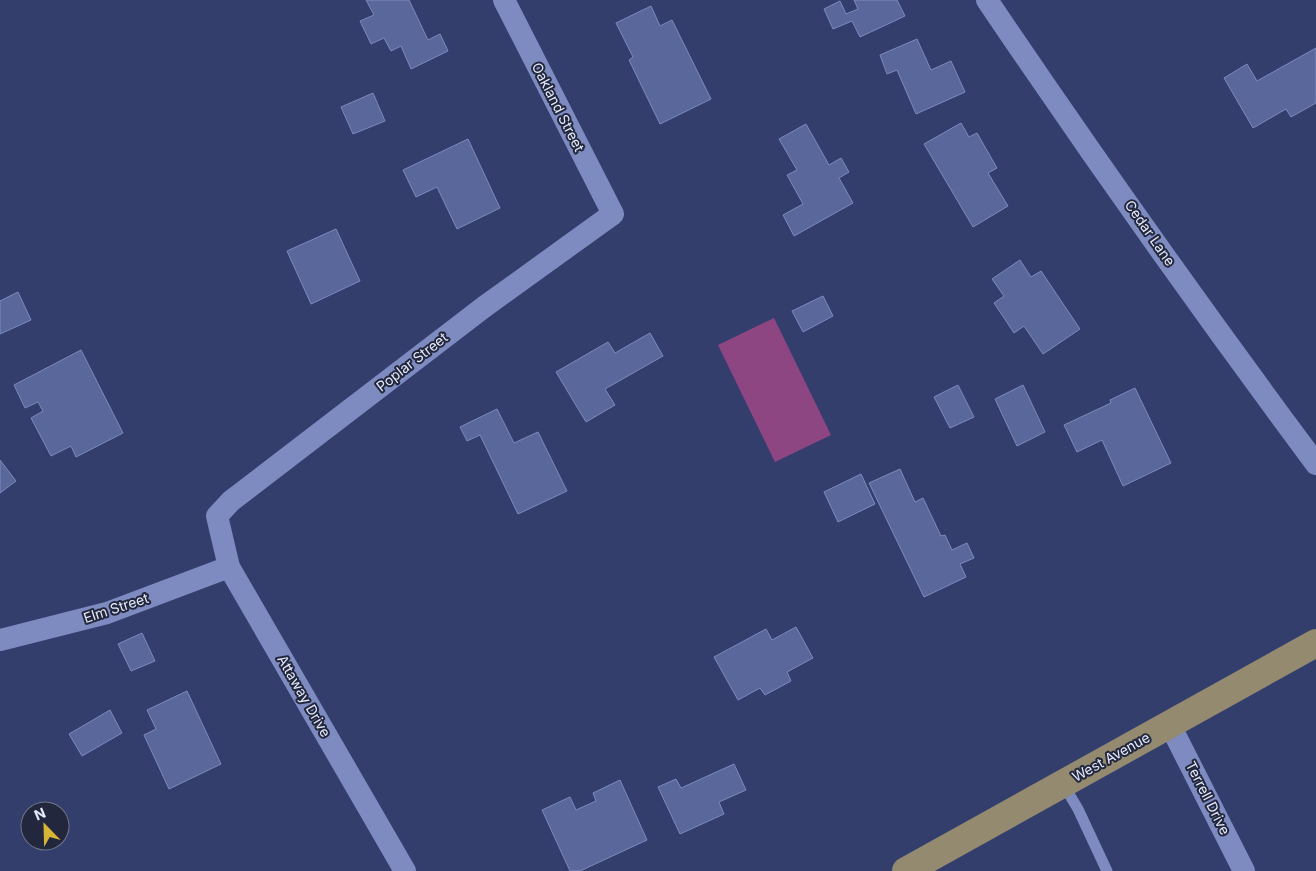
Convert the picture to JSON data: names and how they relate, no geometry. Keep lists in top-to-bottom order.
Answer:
{
  "streets": {
    "main road": ["West Avenue"],
    "street": [
      "Oakland Street",
      "Cedar Lane",
      "Poplar Street",
      "Elm Street",
      "Attaway Drive",
      "Terrell Drive"
    ]
  },
  "crossings": [
    ["Oakland Street", "Poplar Street"],
    ["Poplar Street", "Attaway Drive"],
    ["Elm Street", "Attaway Drive"],
    ["West Avenue", "Terrell Drive"]
  ],
  "north": "top left"
}
